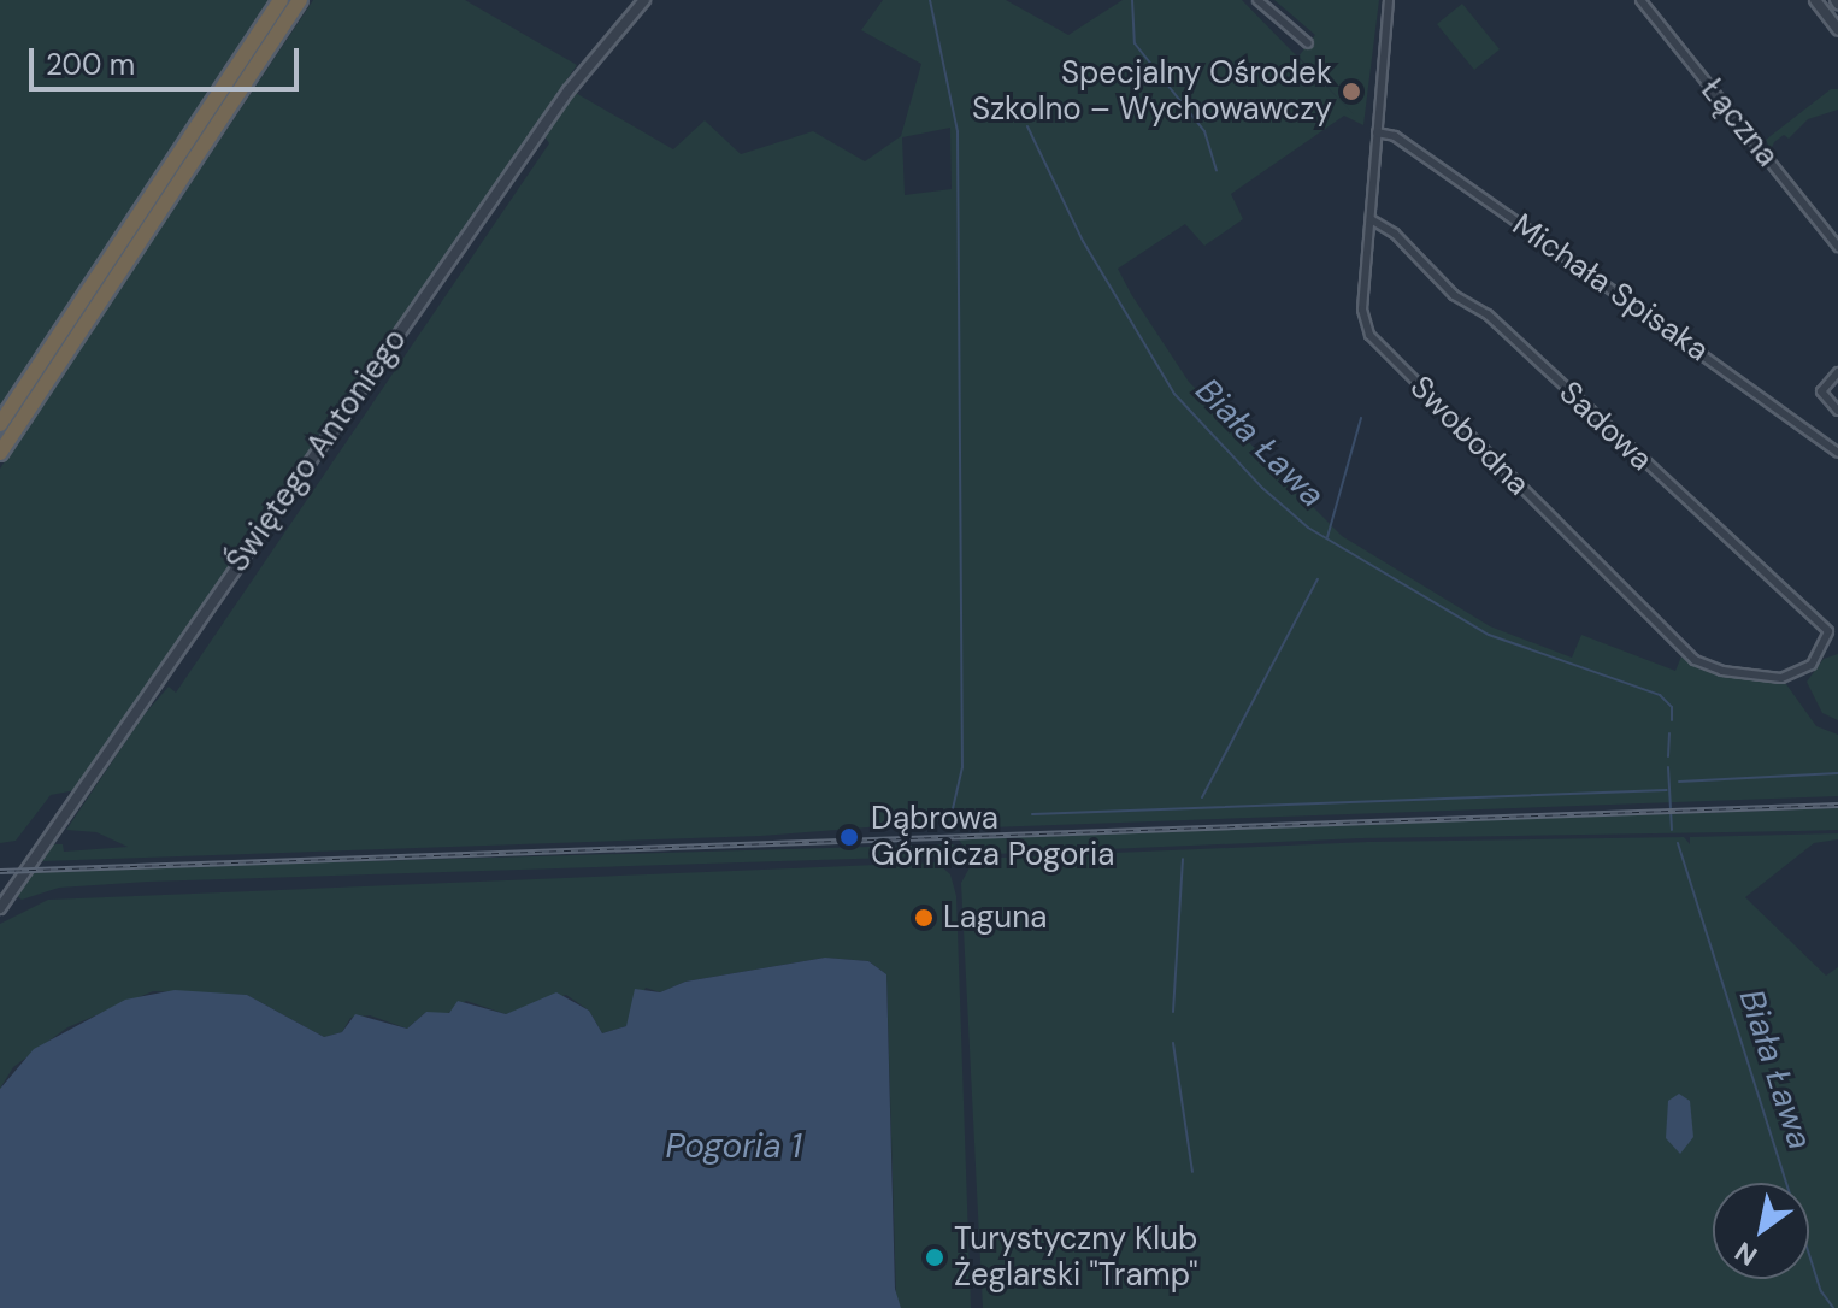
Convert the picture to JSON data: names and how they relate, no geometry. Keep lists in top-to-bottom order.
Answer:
{
  "streets": {
    "street": [
      "Łączna",
      "Michała Spisaka",
      "Sadowa",
      "Swobodna",
      "Świętego Antoniego"
    ]
  },
  "crossings": [
    ["Michała Spisaka", "Swobodna"],
    ["Sadowa", "Swobodna"]
  ],
  "water": ["Biała Ława", "Pogoria 1"],
  "places": [
    "Specjalny Ośrodek Szkolno – Wychowawczy",
    "Dąbrowa Górnicza Pogoria",
    "Laguna",
    "Turystyczny Klub Żeglarski \"Tramp\""
  ],
  "scale_bar": "200 m",
  "north": "bottom left"
}
